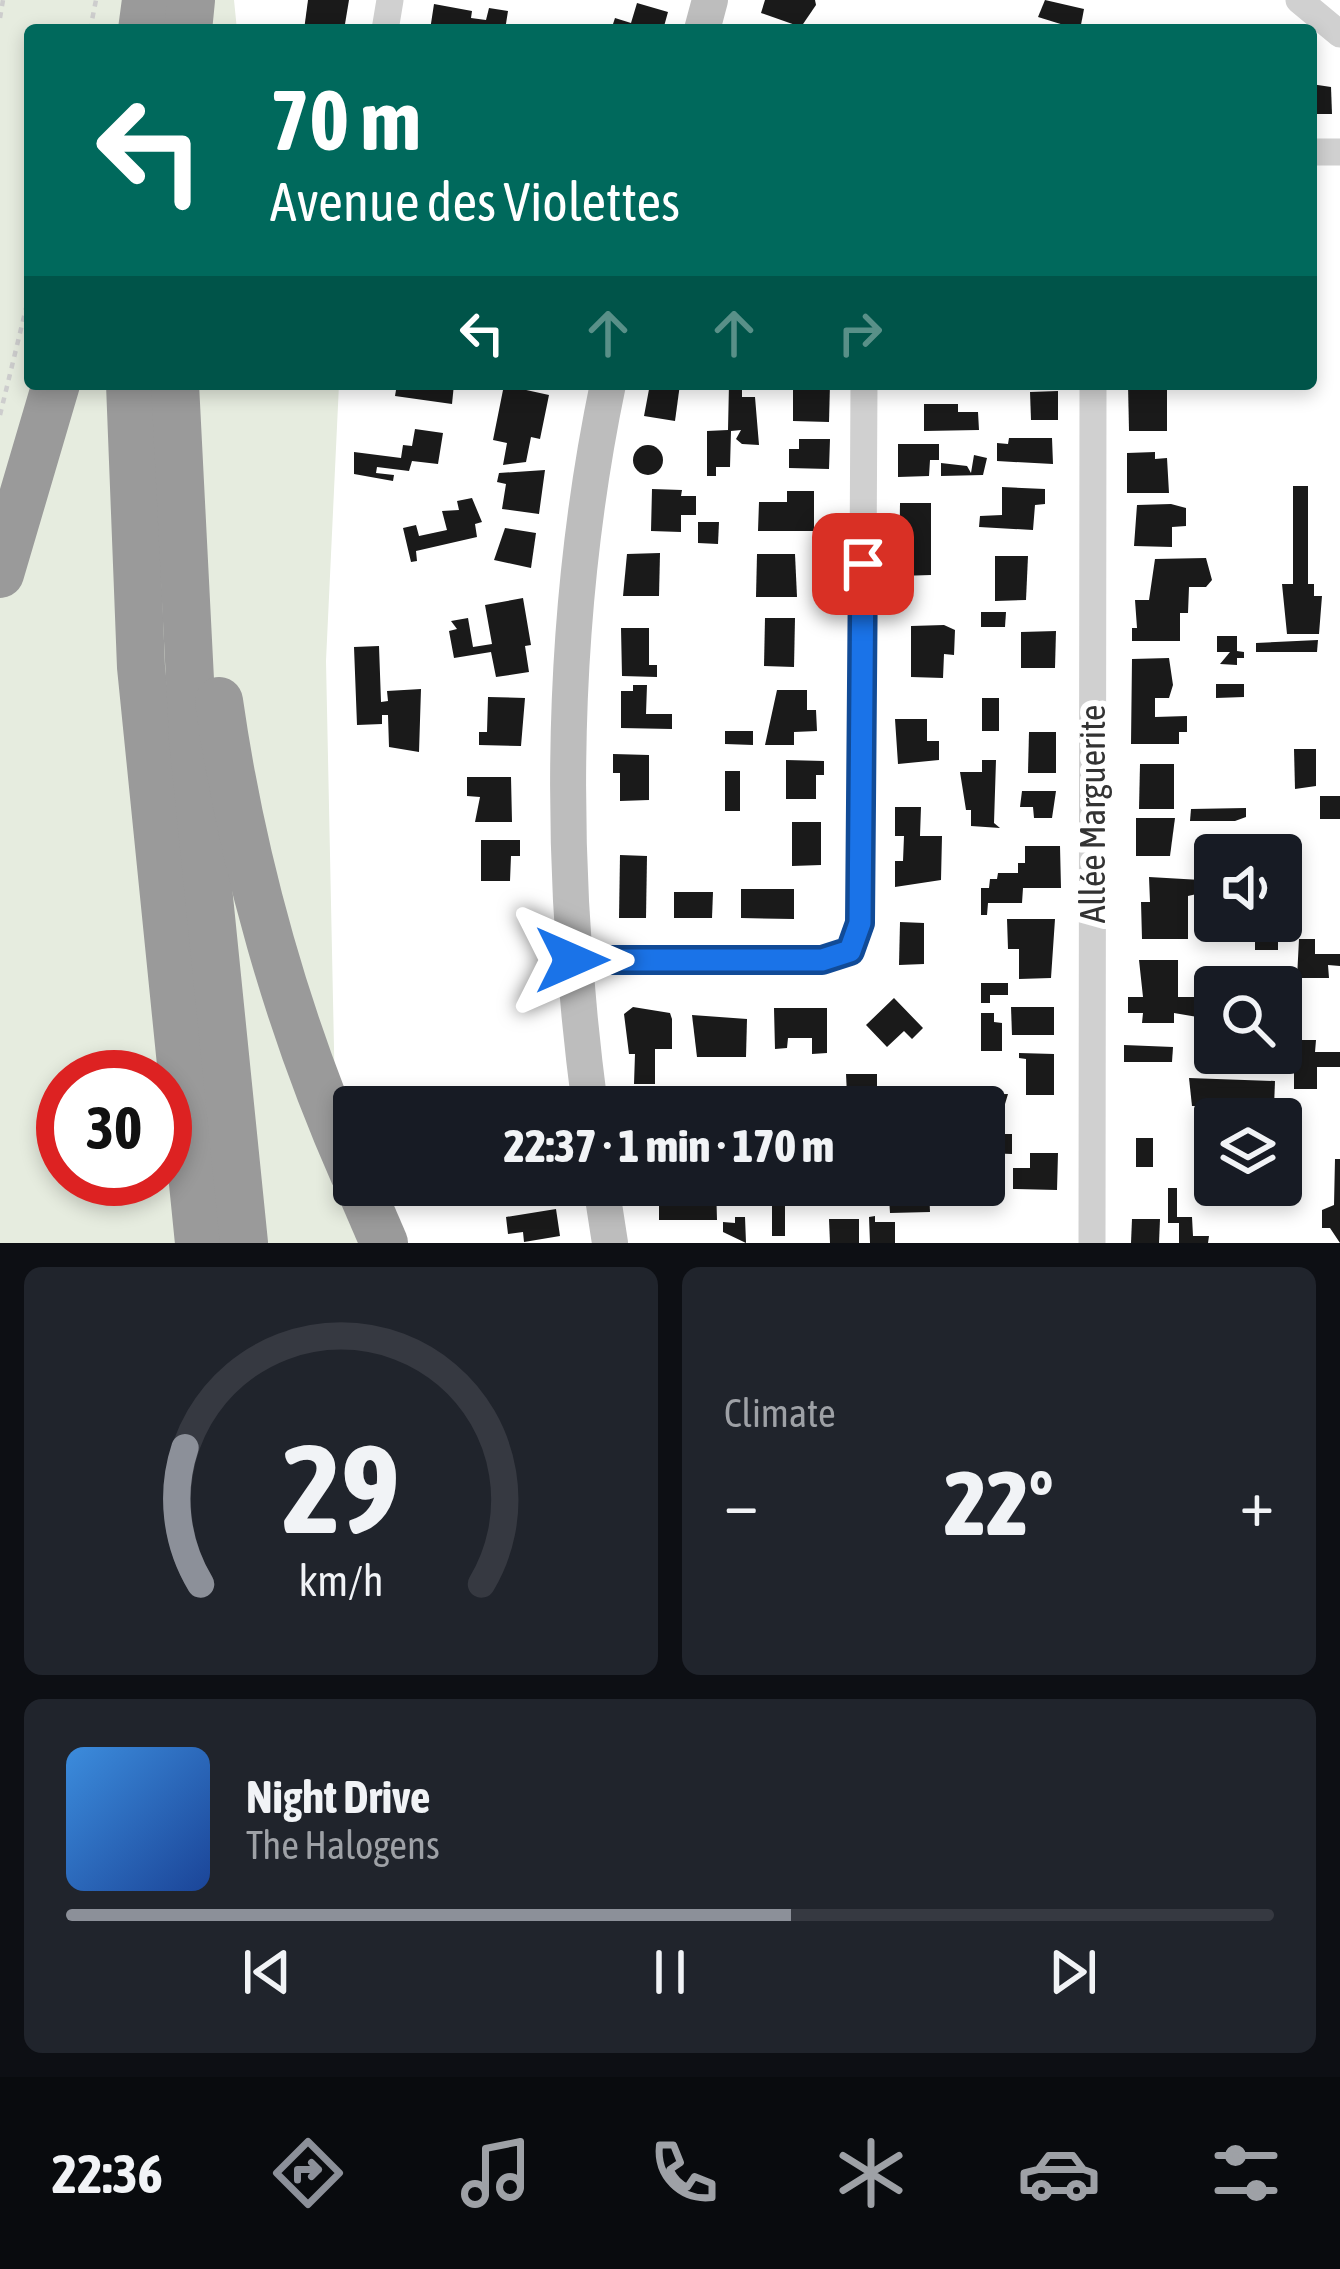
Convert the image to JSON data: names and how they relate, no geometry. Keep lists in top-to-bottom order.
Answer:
{
  "streets": {
    "street": ["Allée Marguerite"]
  },
  "page": {
    "turn": ["70 m", "Avenue des Violettes"],
    "limit": "30",
    "trip": "22:37 · 1 min · 170 m",
    "tile": "Climate",
    "heat": ["−", "22°", "+"],
    "song": ["Night Drive", "The Halogens"],
    "tabs": "22:36",
    "gauge": ["29", "km/h"]
  }
}
